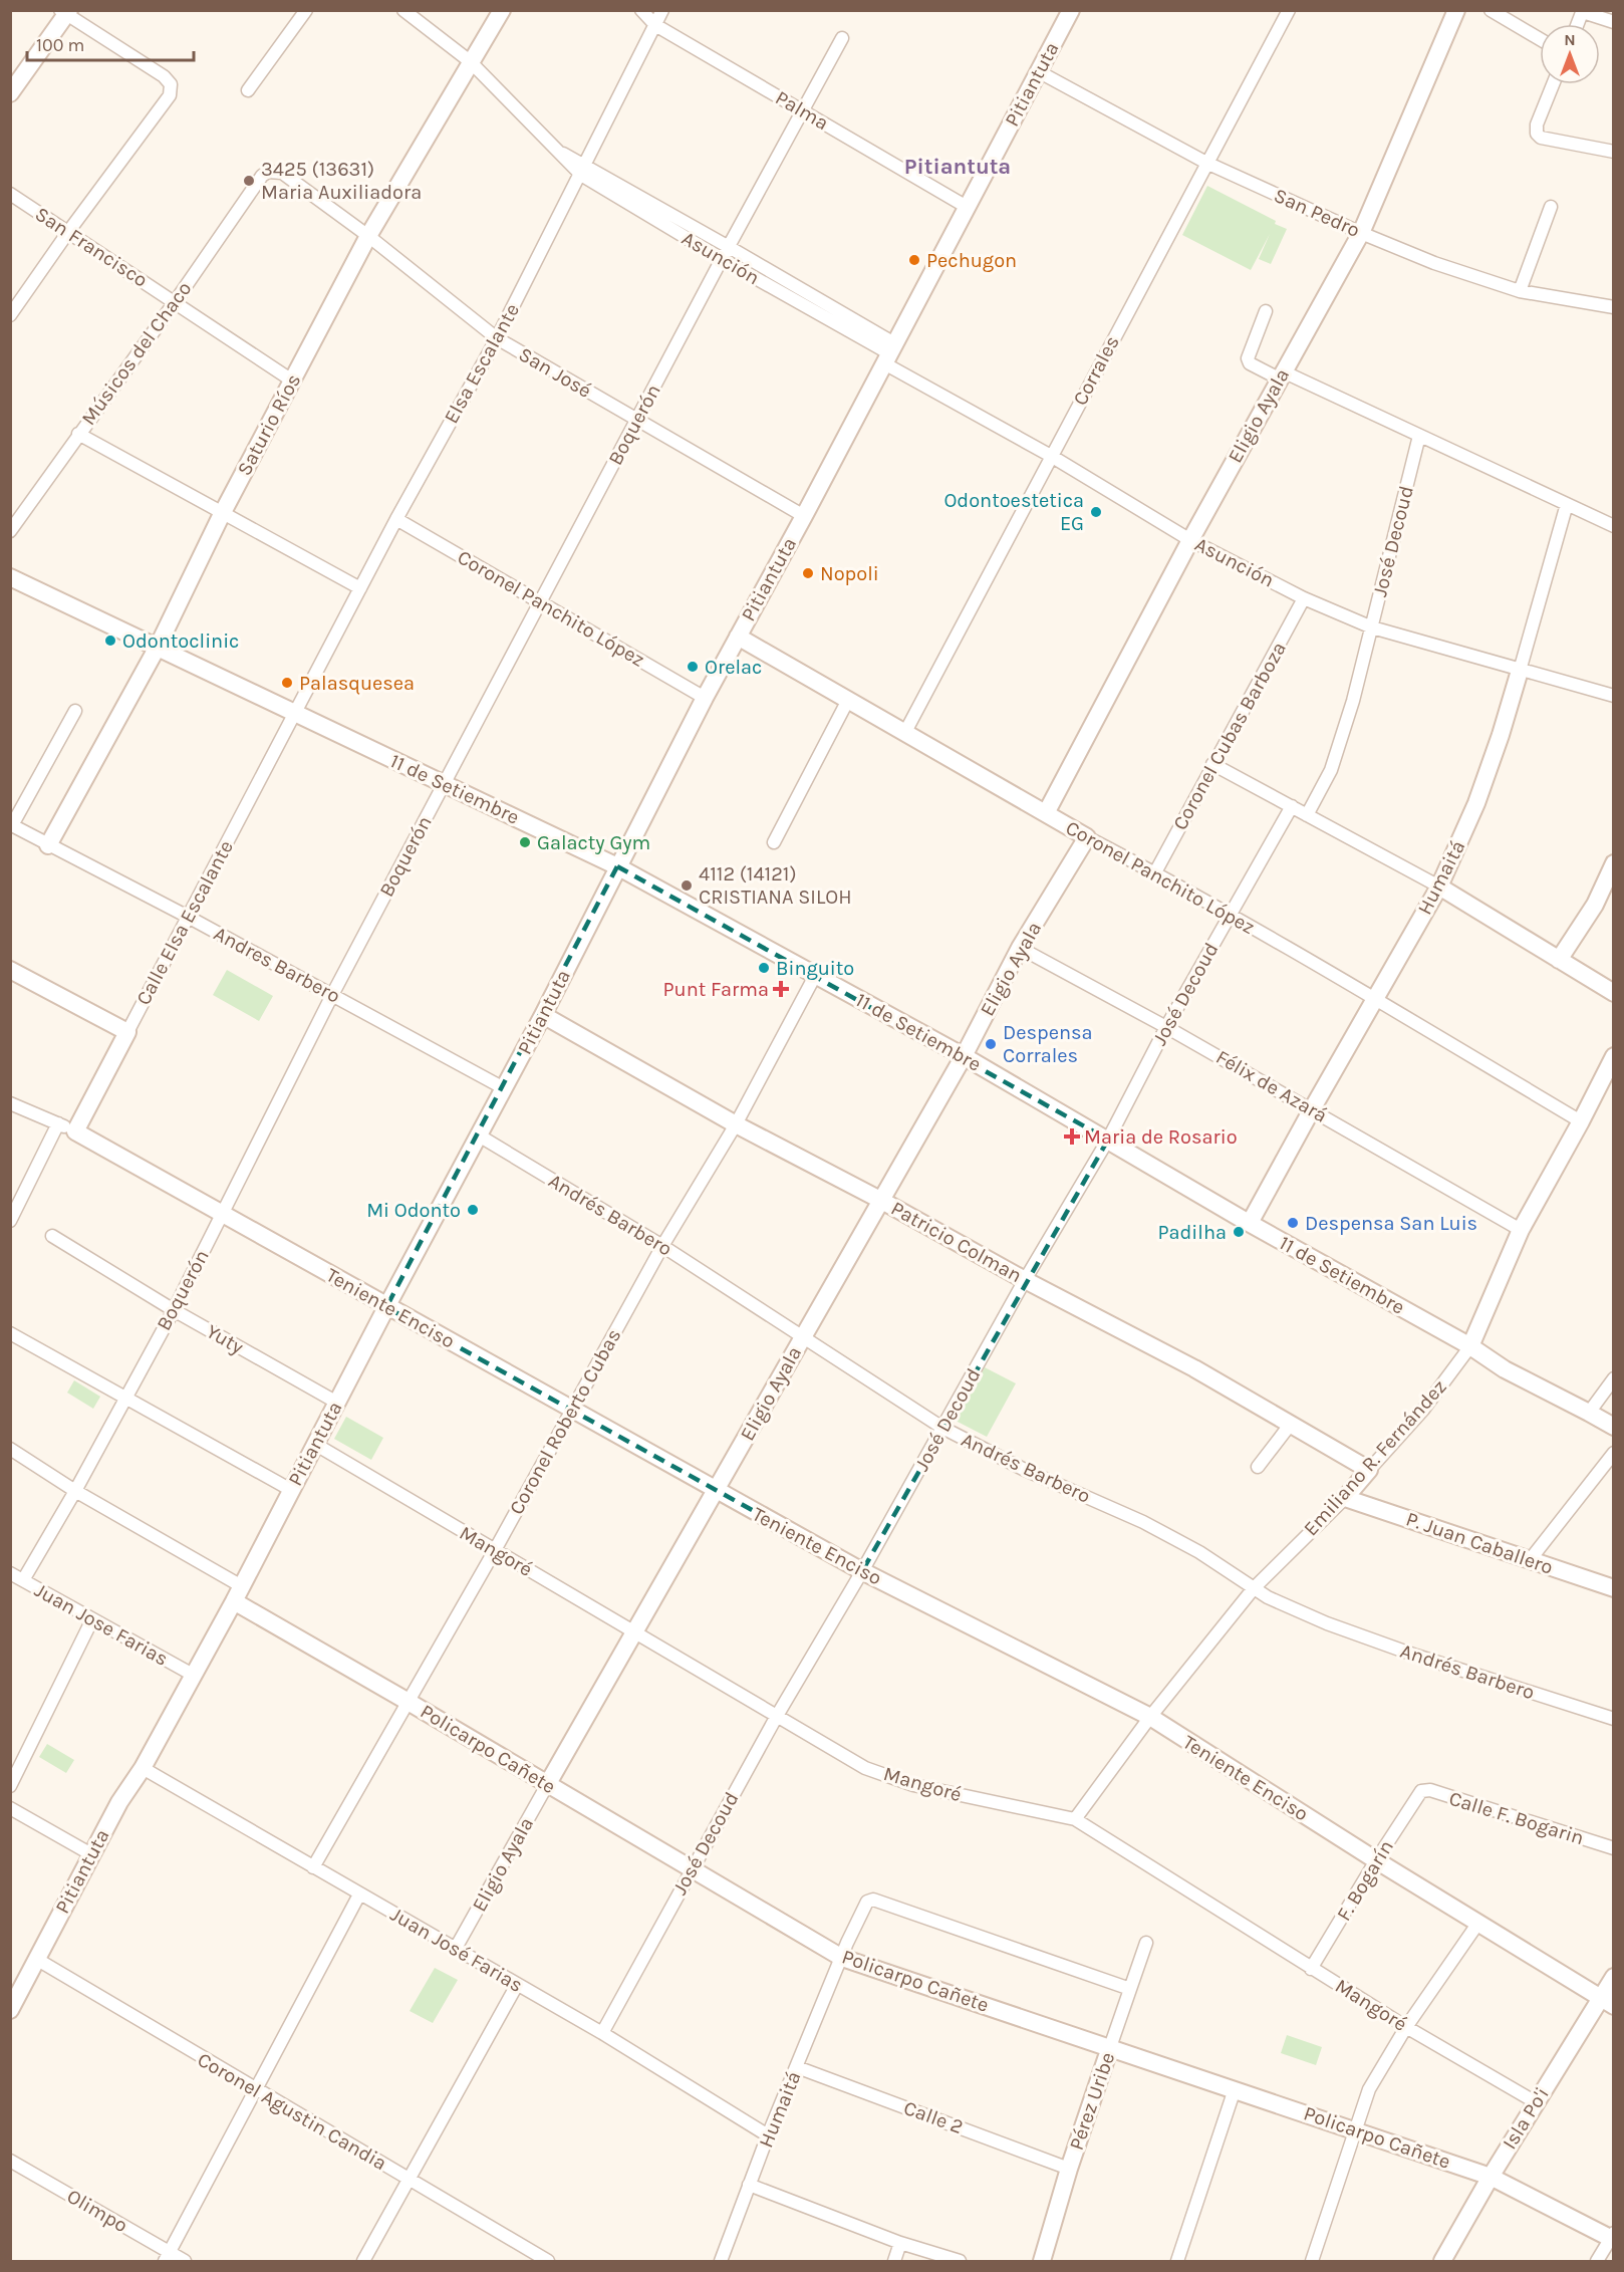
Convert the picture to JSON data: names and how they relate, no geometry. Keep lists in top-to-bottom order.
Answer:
{
  "streets": {
    "street": [
      "Pitiantuta",
      "Palma",
      "San Pedro",
      "San Francisco",
      "Asunción",
      "Músicos del Chaco",
      "Elsa Escalante",
      "Corrales",
      "San José",
      "Eligio Ayala",
      "Saturio Ríos",
      "Boquerón",
      "José Decoud",
      "Coronel Panchito López",
      "Coronel Cubas Barboza",
      "11 de Setiembre",
      "Humaitá",
      "Calle Elsa Escalante",
      "Andres Barbero",
      "Félix de Azará",
      "Andrés Barbero",
      "Patricio Colman",
      "Teniente Enciso",
      "Yuty",
      "Coronel Roberto Cubas",
      "Emiliano R. Fernández",
      "P. Juan Caballero",
      "Mangoré",
      "Juan Jose Farias",
      "Policarpo Cañete",
      "Calle F. Bogarin",
      "F. Bogarín",
      "Juan José Farias",
      "Pérez Uribe",
      "Coronel Agustin Candia",
      "Calle 2",
      "Isla Po'i",
      "Olimpo"
    ]
  },
  "crossings": [
    ["Pitiantuta", "Palma"],
    ["Pitiantuta", "San Pedro"],
    ["Pitiantuta", "Asunción"],
    ["Pitiantuta", "San José"],
    ["Pitiantuta", "Coronel Panchito López"],
    ["Pitiantuta", "11 de Setiembre"],
    ["Pitiantuta", "Andres Barbero"],
    ["Pitiantuta", "Andrés Barbero"],
    ["Pitiantuta", "Patricio Colman"],
    ["Pitiantuta", "Teniente Enciso"],
    ["Pitiantuta", "Yuty"],
    ["Pitiantuta", "Mangoré"],
    ["Pitiantuta", "Juan Jose Farias"],
    ["Pitiantuta", "Policarpo Cañete"],
    ["Pitiantuta", "Juan José Farias"],
    ["Pitiantuta", "Coronel Agustin Candia"],
    ["Palma", "Elsa Escalante"],
    ["Palma", "Boquerón"],
    ["San Pedro", "Corrales"],
    ["San Pedro", "Eligio Ayala"],
    ["San Francisco", "Músicos del Chaco"],
    ["San Francisco", "Saturio Ríos"],
    ["Asunción", "Elsa Escalante"],
    ["Asunción", "Corrales"],
    ["Asunción", "Eligio Ayala"],
    ["Asunción", "Saturio Ríos"],
    ["Asunción", "Boquerón"],
    ["Asunción", "José Decoud"],
    ["Asunción", "Coronel Cubas Barboza"],
    ["Asunción", "Humaitá"],
    ["Músicos del Chaco", "San José"],
    ["Elsa Escalante", "San José"],
    ["Elsa Escalante", "Coronel Panchito López"],
    ["Elsa Escalante", "11 de Setiembre"],
    ["Elsa Escalante", "Calle Elsa Escalante"],
    ["Corrales", "Coronel Panchito López"],
    ["San José", "Saturio Ríos"],
    ["San José", "Boquerón"],
    ["Eligio Ayala", "Coronel Panchito López"],
    ["Eligio Ayala", "11 de Setiembre"],
    ["Eligio Ayala", "Félix de Azará"],
    ["Eligio Ayala", "Andrés Barbero"],
    ["Eligio Ayala", "Patricio Colman"],
    ["Eligio Ayala", "Teniente Enciso"],
    ["Eligio Ayala", "Mangoré"],
    ["Eligio Ayala", "Policarpo Cañete"],
    ["Eligio Ayala", "Juan José Farias"],
    ["Saturio Ríos", "11 de Setiembre"],
    ["Saturio Ríos", "Andres Barbero"],
    ["Boquerón", "Coronel Panchito López"],
    ["Boquerón", "11 de Setiembre"],
    ["Boquerón", "Andres Barbero"],
    ["Boquerón", "Teniente Enciso"],
    ["Boquerón", "Yuty"],
    ["Boquerón", "Juan Jose Farias"],
    ["Boquerón", "Policarpo Cañete"],
    ["José Decoud", "Coronel Panchito López"],
    ["José Decoud", "11 de Setiembre"],
    ["José Decoud", "Félix de Azará"],
    ["José Decoud", "Andrés Barbero"],
    ["José Decoud", "Patricio Colman"],
    ["José Decoud", "Teniente Enciso"],
    ["José Decoud", "Mangoré"],
    ["José Decoud", "Policarpo Cañete"],
    ["José Decoud", "Juan José Farias"],
    ["Coronel Panchito López", "Coronel Cubas Barboza"],
    ["Coronel Panchito López", "Humaitá"],
    ["Coronel Panchito López", "Emiliano R. Fernández"],
    ["11 de Setiembre", "Humaitá"],
    ["11 de Setiembre", "Calle Elsa Escalante"],
    ["11 de Setiembre", "Coronel Roberto Cubas"],
    ["11 de Setiembre", "Emiliano R. Fernández"],
    ["Humaitá", "Félix de Azará"],
    ["Humaitá", "Policarpo Cañete"],
    ["Humaitá", "Juan José Farias"],
    ["Humaitá", "Pérez Uribe"],
    ["Humaitá", "Calle 2"],
    ["Calle Elsa Escalante", "Andres Barbero"],
    ["Calle Elsa Escalante", "Teniente Enciso"],
    ["Félix de Azará", "Emiliano R. Fernández"],
    ["Andrés Barbero", "Coronel Roberto Cubas"],
    ["Andrés Barbero", "Emiliano R. Fernández"],
    ["Patricio Colman", "Coronel Roberto Cubas"],
    ["Patricio Colman", "Emiliano R. Fernández"],
    ["Teniente Enciso", "Coronel Roberto Cubas"],
    ["Teniente Enciso", "Emiliano R. Fernández"],
    ["Teniente Enciso", "F. Bogarín"],
    ["Teniente Enciso", "Isla Po'i"],
    ["Coronel Roberto Cubas", "Mangoré"],
    ["Coronel Roberto Cubas", "Policarpo Cañete"],
    ["Coronel Roberto Cubas", "Juan José Farias"],
    ["Emiliano R. Fernández", "P. Juan Caballero"],
    ["Emiliano R. Fernández", "Mangoré"],
    ["Mangoré", "F. Bogarín"],
    ["Mangoré", "Isla Po'i"],
    ["Policarpo Cañete", "Pérez Uribe"],
    ["Policarpo Cañete", "Isla Po'i"],
    ["Calle F. Bogarin", "F. Bogarín"],
    ["Pérez Uribe", "Calle 2"]
  ],
  "districts": ["Pitiantuta"],
  "places": {
    "other": [
      "3425 (13631) Maria Auxiliadora",
      "Pechugon",
      "Odontoestetica EG",
      "Nopoli",
      "Odontoclinic",
      "Orelac",
      "Palasquesea",
      "Galacty Gym",
      "4112 (14121) CRISTIANA SILOH",
      "Binguito",
      "Despensa Corrales",
      "Mi Odonto",
      "Despensa San Luis",
      "Padilha"
    ],
    "health": ["Punt Farma", "Maria de Rosario"]
  },
  "scale_bar": "100 m",
  "north": "top"
}
